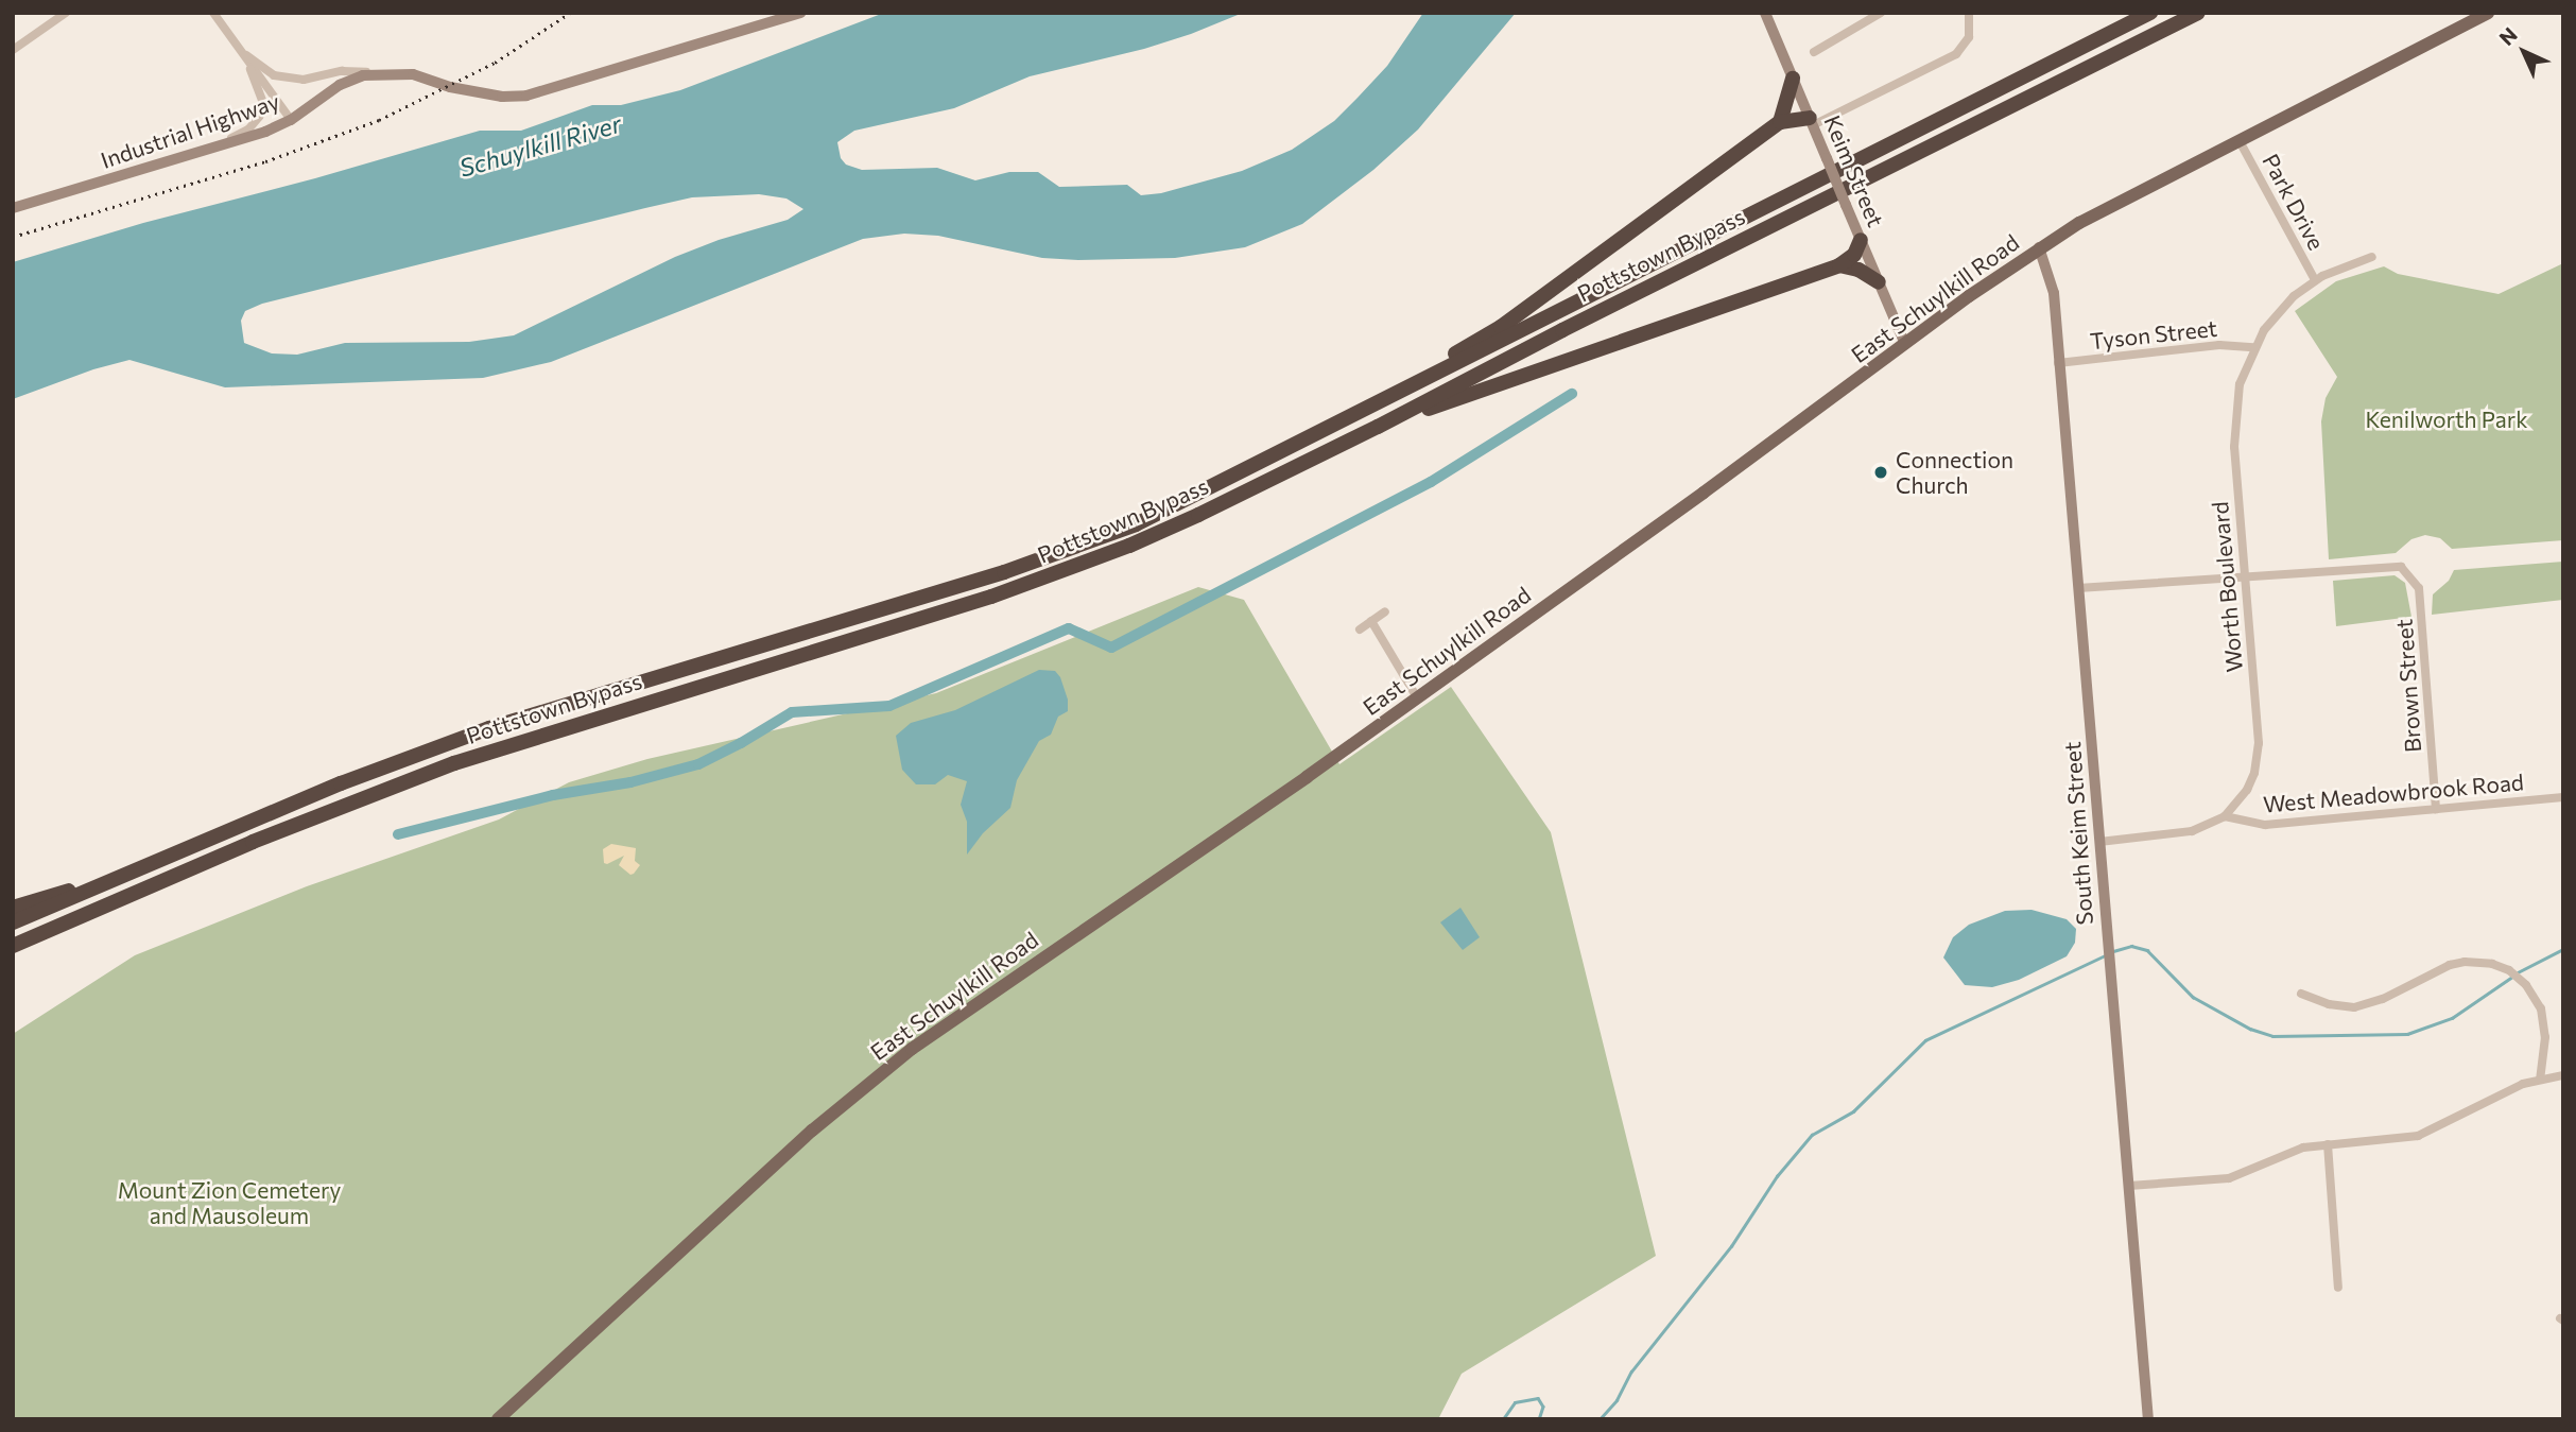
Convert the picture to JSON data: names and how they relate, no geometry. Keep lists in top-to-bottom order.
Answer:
{
  "streets": {
    "highway": ["Pottstown Bypass"],
    "main road": ["East Schuylkill Road"],
    "street": [
      "Industrial Highway",
      "Keim Street",
      "Park Drive",
      "Tyson Street",
      "Worth Boulevard",
      "Brown Street",
      "West Meadowbrook Road",
      "South Keim Street"
    ]
  },
  "crossings": [
    ["Keim Street", "East Schuylkill Road"],
    ["Park Drive", "East Schuylkill Road"],
    ["Park Drive", "Worth Boulevard"],
    ["East Schuylkill Road", "South Keim Street"],
    ["Tyson Street", "Worth Boulevard"],
    ["Tyson Street", "South Keim Street"],
    ["Worth Boulevard", "Brown Street"],
    ["Worth Boulevard", "West Meadowbrook Road"],
    ["Brown Street", "West Meadowbrook Road"]
  ],
  "water": ["Schuylkill River"],
  "parks": ["Kenilworth Park", "Mount Zion Cemetery and Mausoleum"],
  "places": ["Connection Church"],
  "north": "top left"
}
